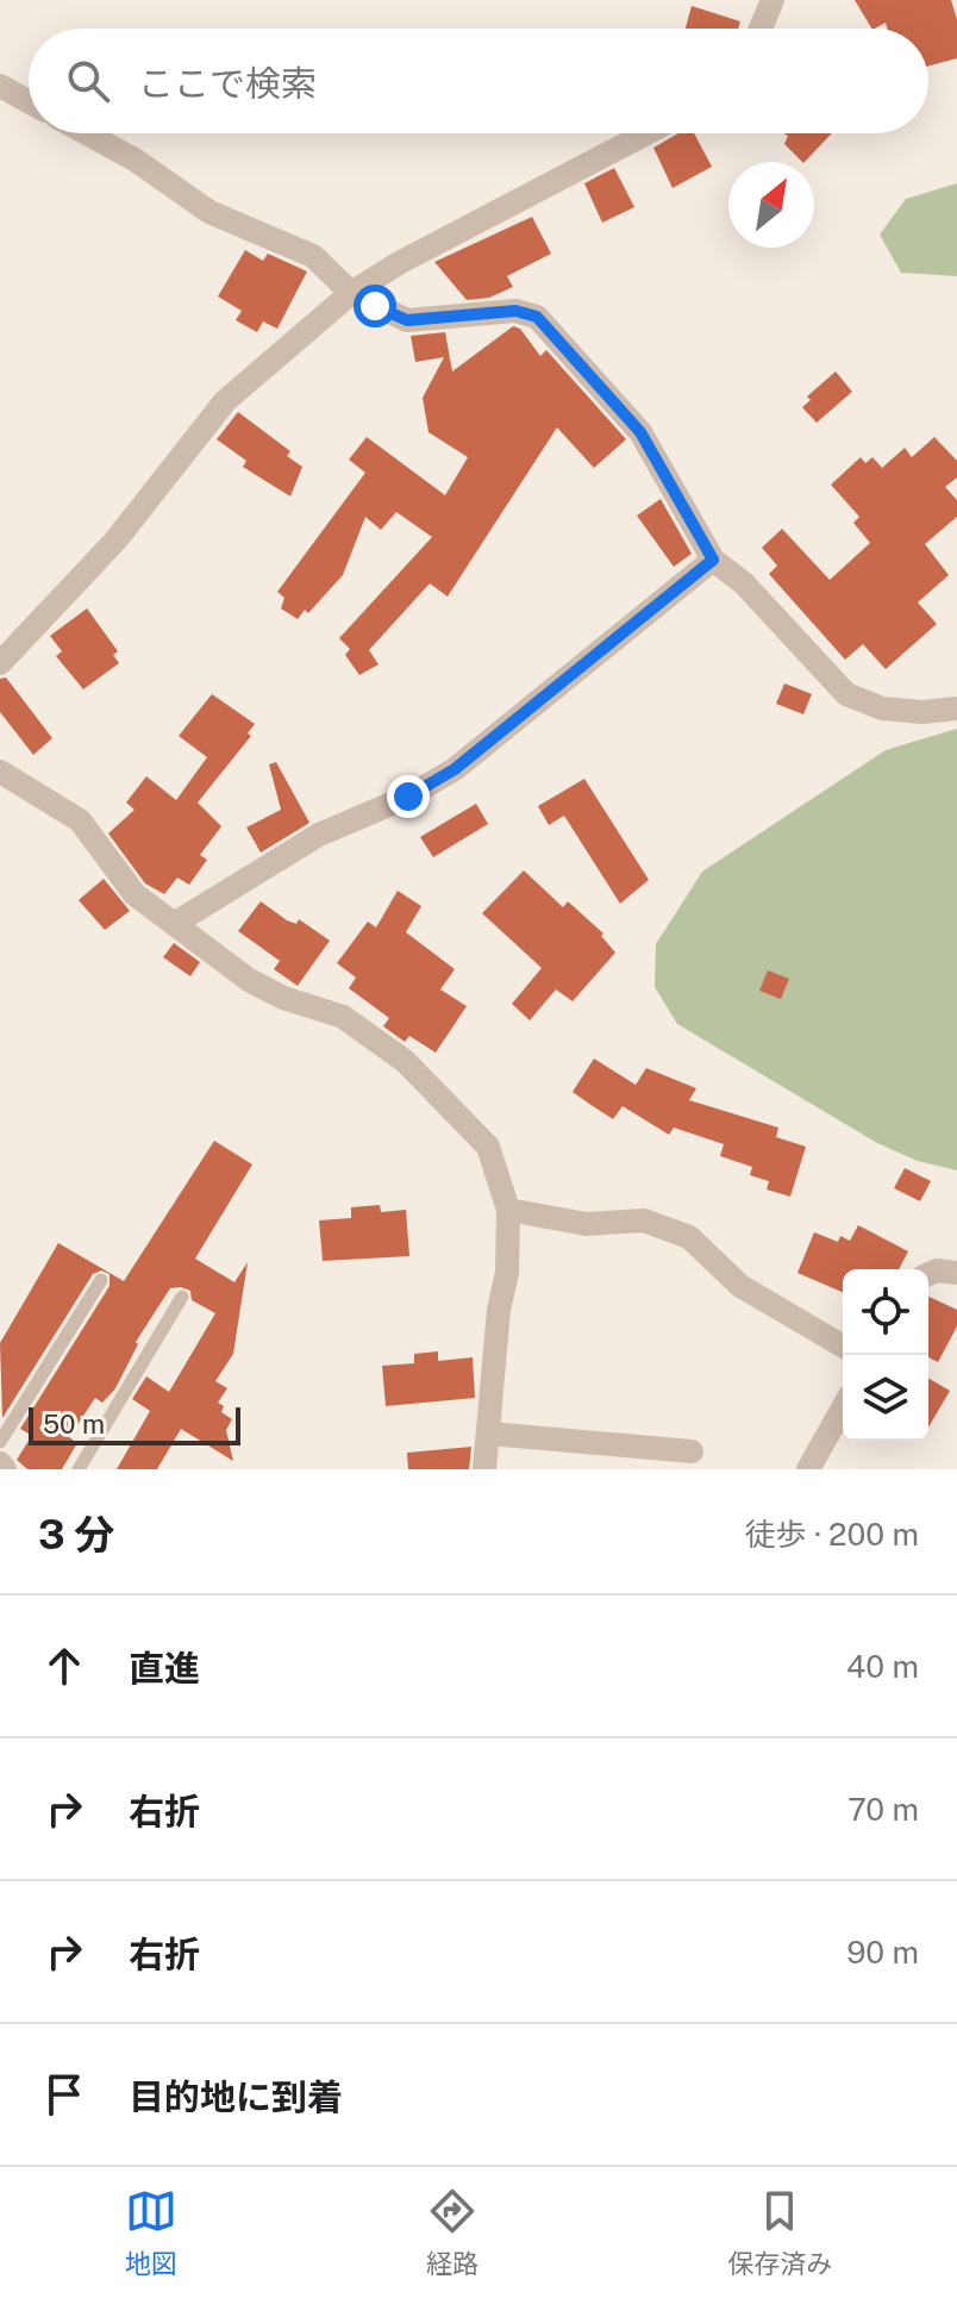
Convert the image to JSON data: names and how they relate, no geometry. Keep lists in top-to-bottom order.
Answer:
{
  "scale_bar": "50 m",
  "north": "top right",
  "page": {
    "search": "ここで検索",
    "scale": "50 m",
    "heading": ["3 分", "徒歩 · 200 m"],
    "list": [
      ["直進", "40 m"],
      ["右折", "70 m"],
      ["右折", "90 m"],
      "目的地に到着"
    ],
    "nav": ["地図", "経路", "保存済み"]
  }
}
